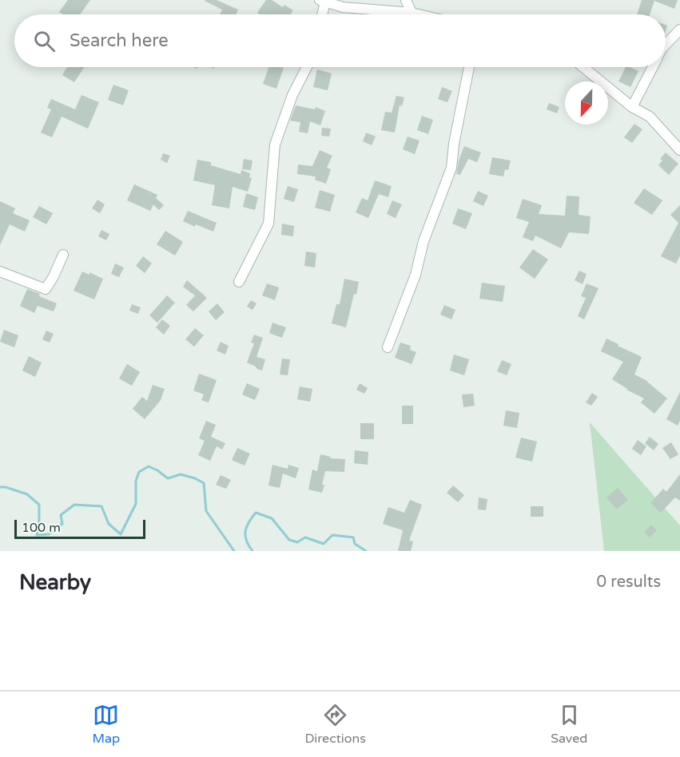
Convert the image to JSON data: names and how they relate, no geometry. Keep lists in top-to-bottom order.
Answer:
{
  "scale_bar": "100 m",
  "north": "bottom",
  "page": {
    "search": "Search here",
    "scale": "100 m",
    "heading": ["Nearby", "0 results"],
    "nav": ["Map", "Directions", "Saved"]
  }
}
